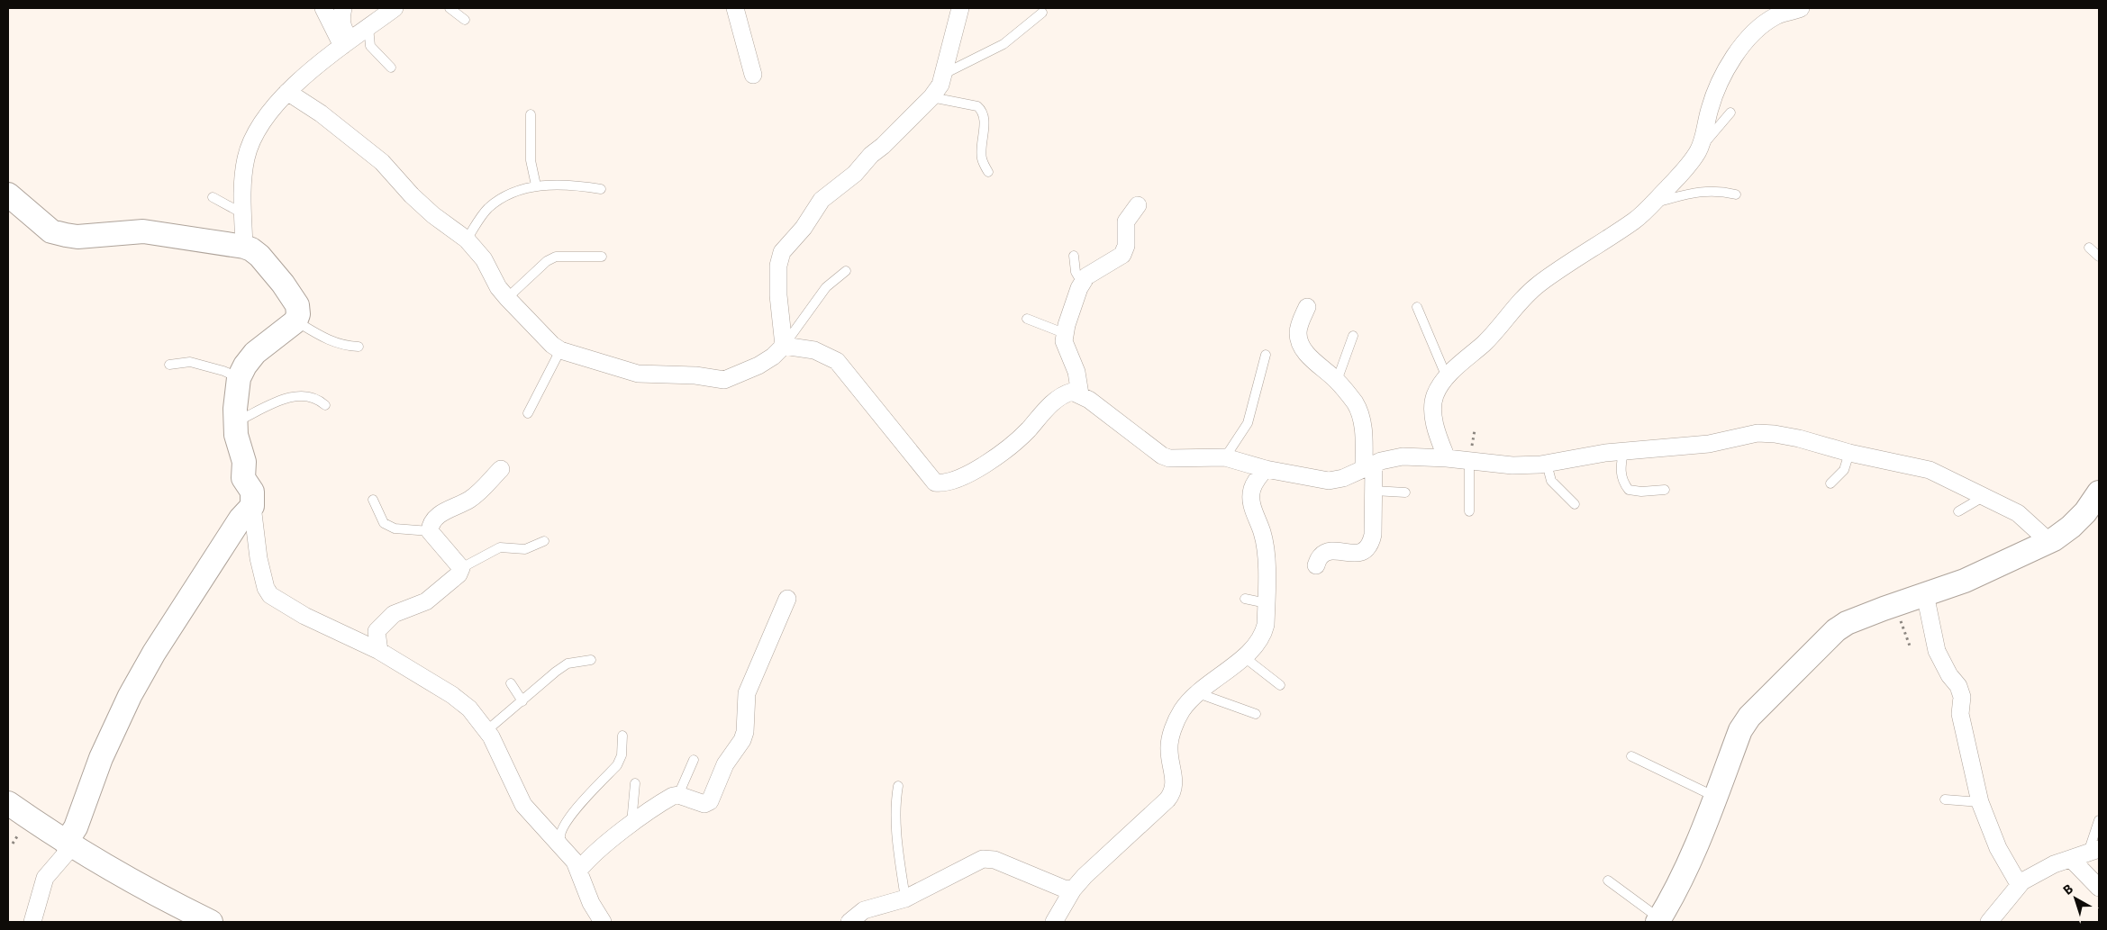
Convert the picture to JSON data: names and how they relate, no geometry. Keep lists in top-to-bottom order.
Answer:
{
  "north": "top left"
}
